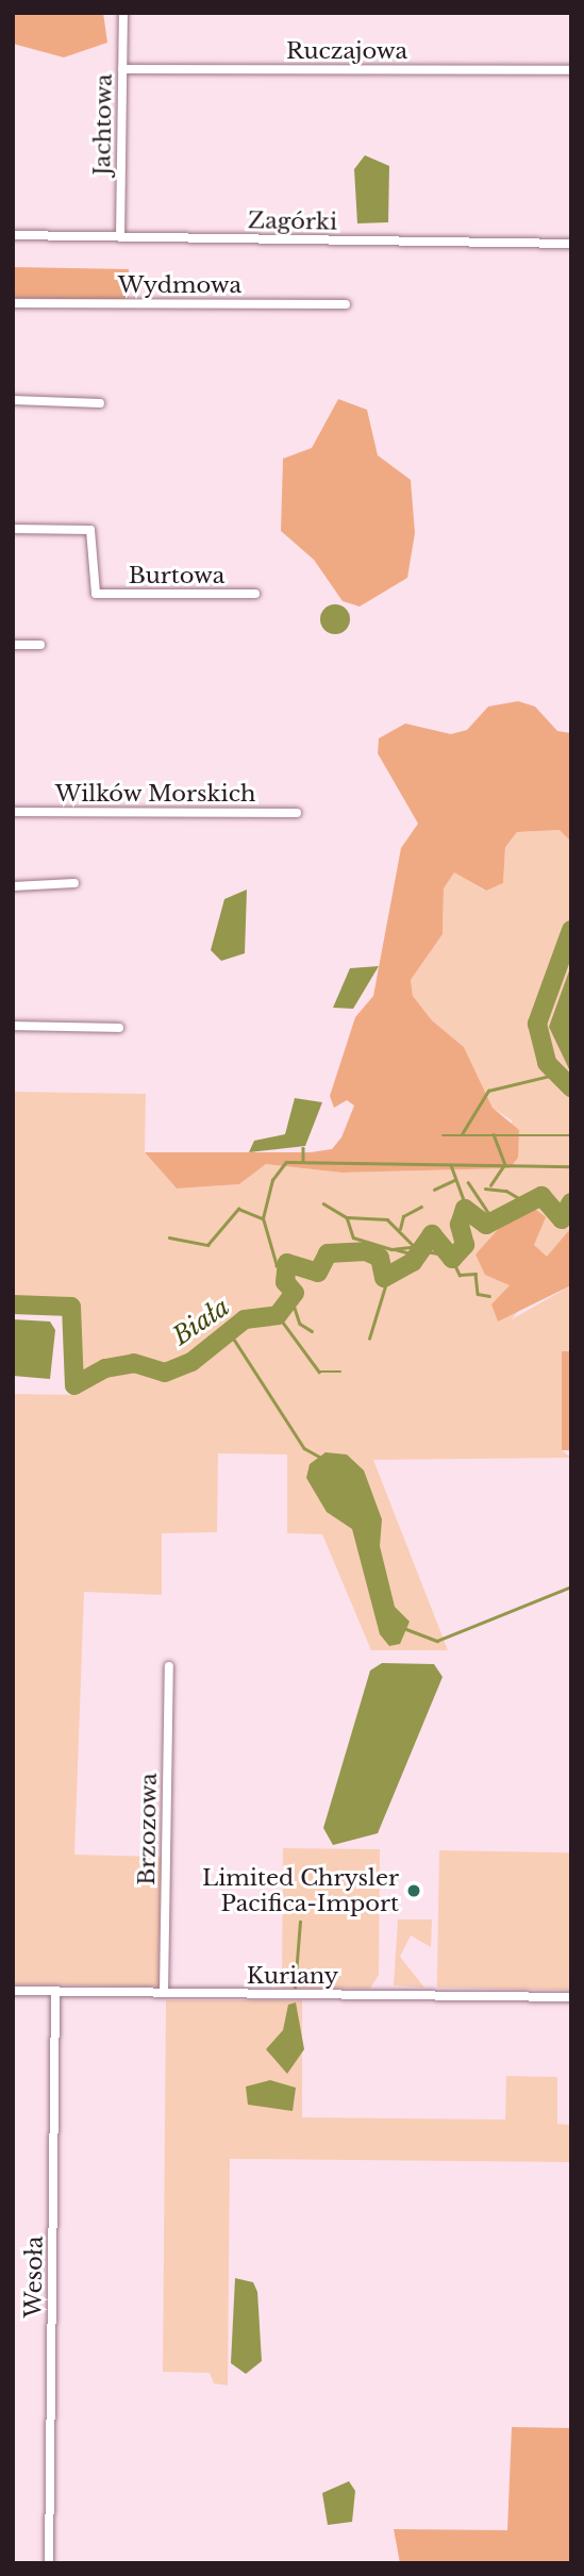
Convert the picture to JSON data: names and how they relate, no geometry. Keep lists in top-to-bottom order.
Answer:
{
  "streets": {
    "street": [
      "Ruczajowa",
      "Jachtowa",
      "Zagórki",
      "Wydmowa",
      "Burtowa",
      "Wilków Morskich",
      "Brzozowa",
      "Kuriany",
      "Wesoła"
    ]
  },
  "crossings": [
    ["Ruczajowa", "Jachtowa"],
    ["Jachtowa", "Zagórki"],
    ["Brzozowa", "Kuriany"],
    ["Kuriany", "Wesoła"]
  ],
  "water": ["Biała"],
  "places": ["Limited Chrysler Pacifica-Import"]
}
